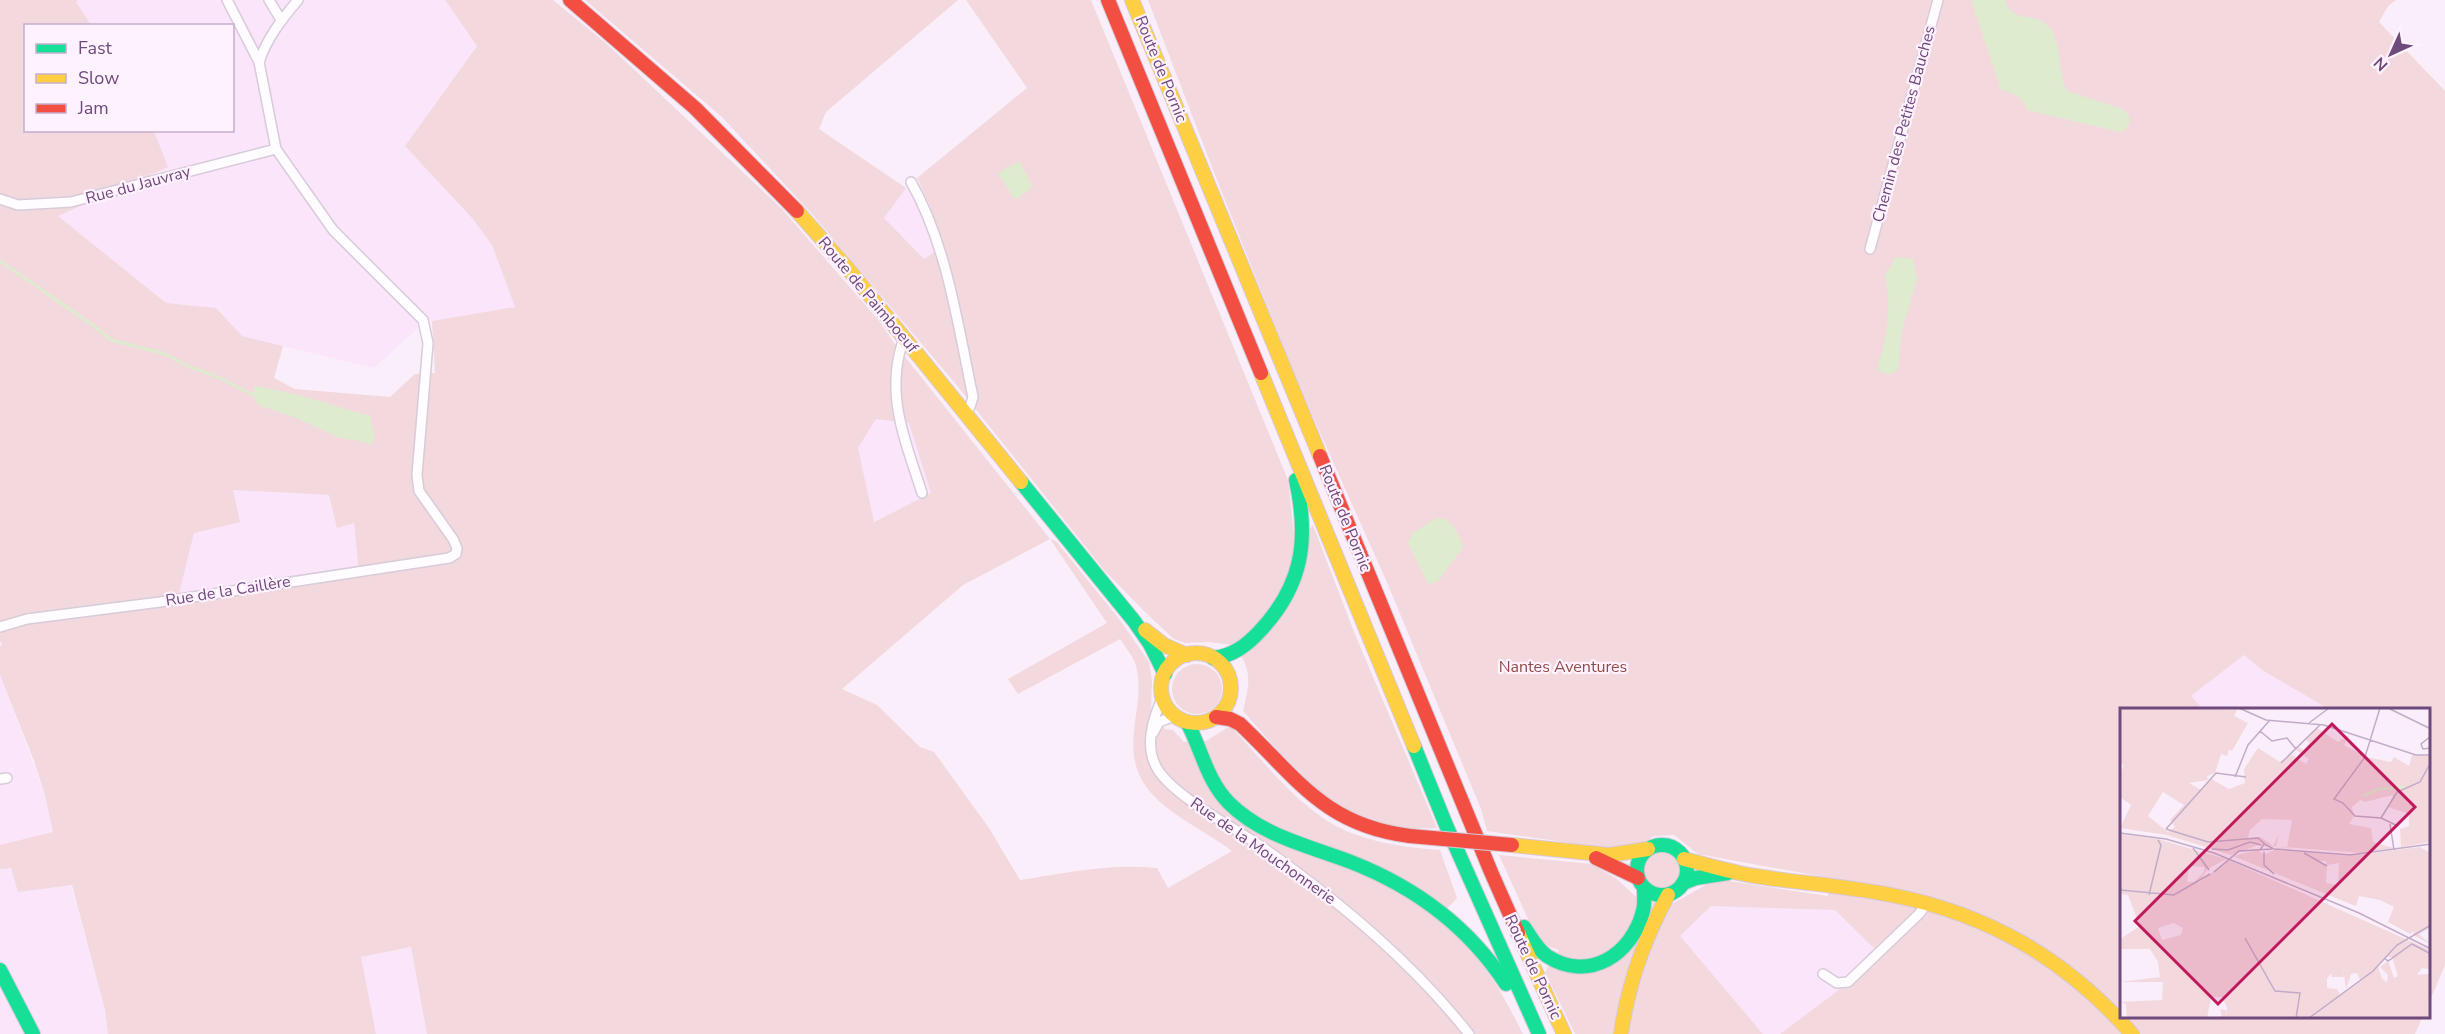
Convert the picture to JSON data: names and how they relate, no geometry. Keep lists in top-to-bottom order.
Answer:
{
  "streets": {
    "main road": ["Route de Pornic", "Route de Paimboeuf"],
    "street": [
      "Chemin des Petites Bauches",
      "Rue du Jauvray",
      "Rue de la Caillère",
      "Rue de la Mouchonnerie"
    ]
  },
  "crossings": [
    ["Rue du Jauvray", "Rue de la Caillère"],
    ["Route de Paimboeuf", "Rue de la Mouchonnerie"]
  ],
  "parks": ["Nantes Aventures"],
  "legend": ["Fast", "Slow", "Jam"],
  "north": "bottom left"
}
